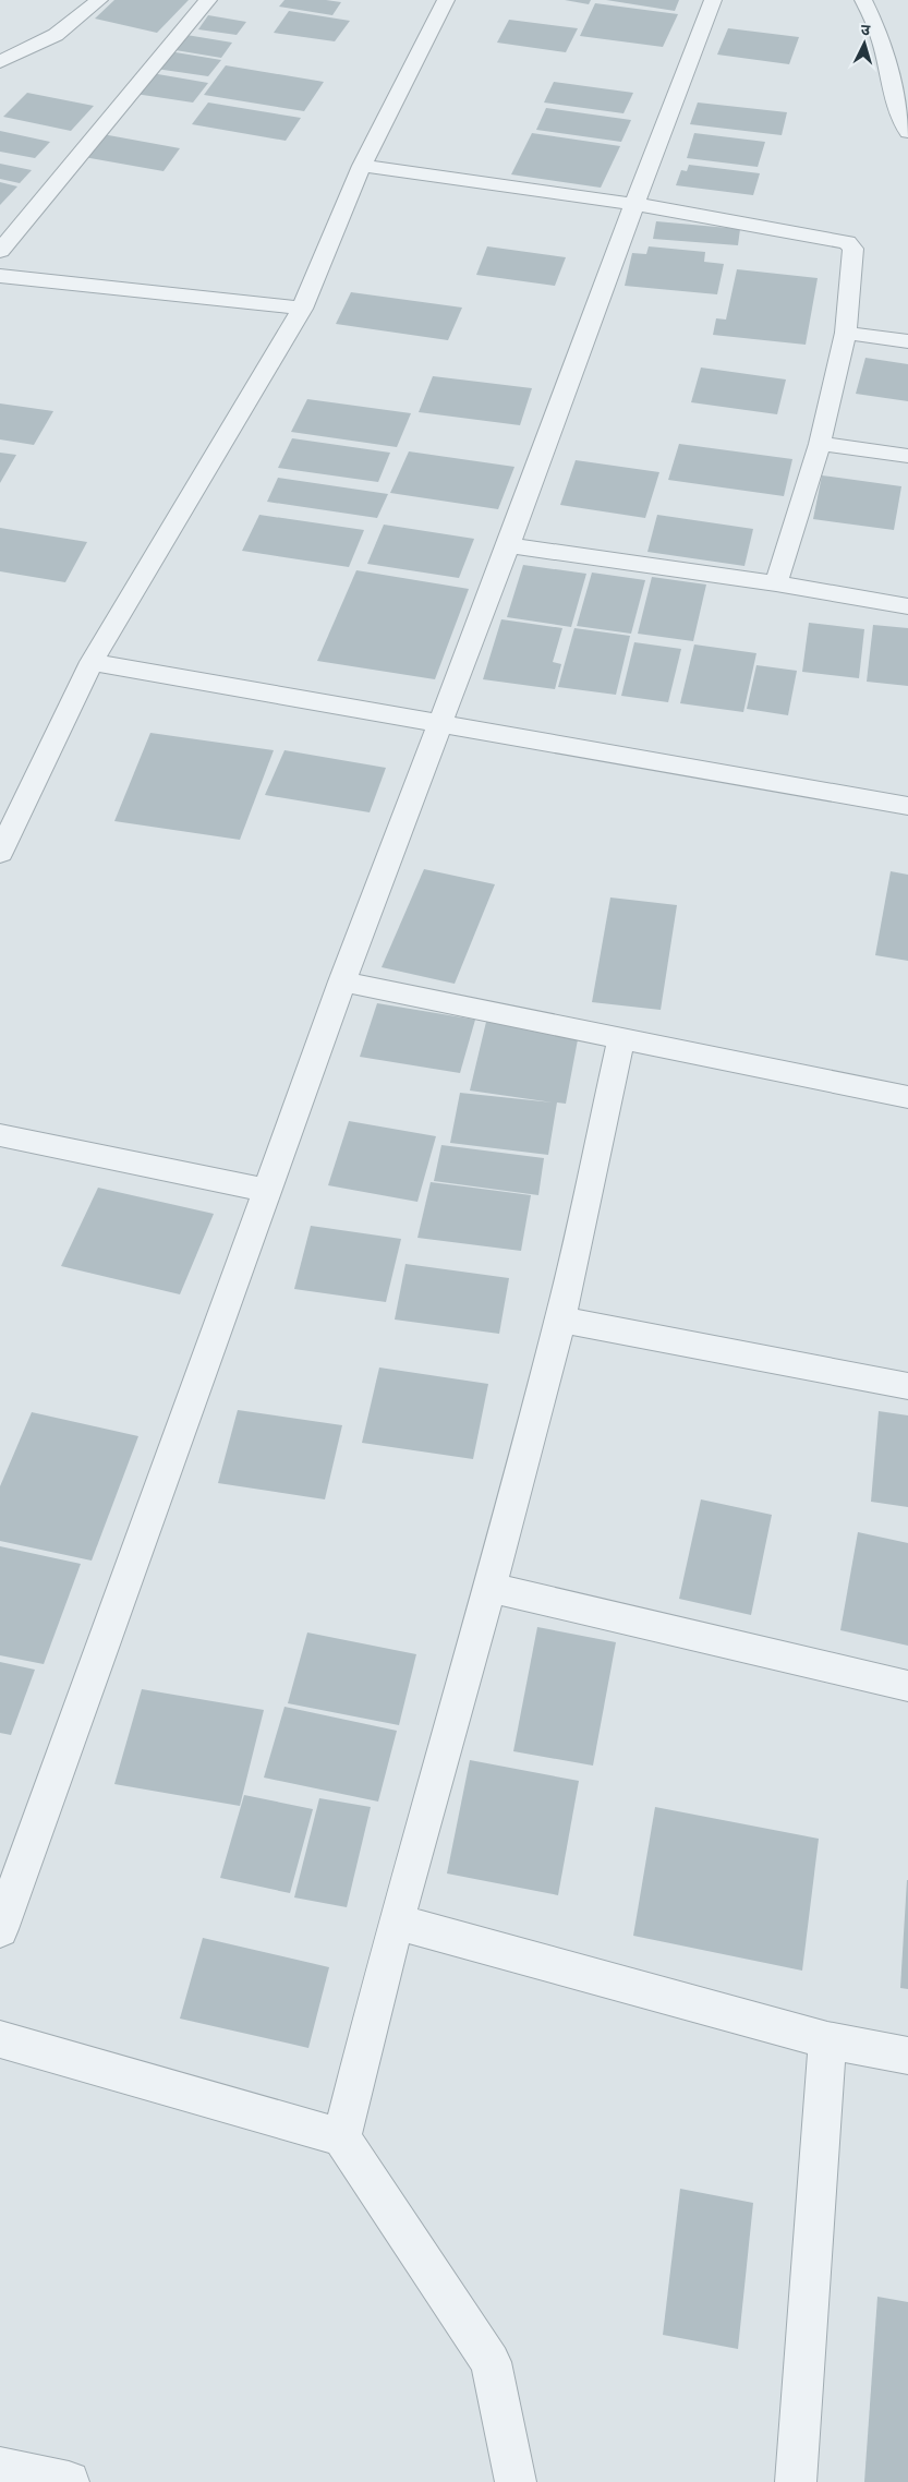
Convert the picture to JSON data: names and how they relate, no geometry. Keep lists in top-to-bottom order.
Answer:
{
  "north": "top"
}
